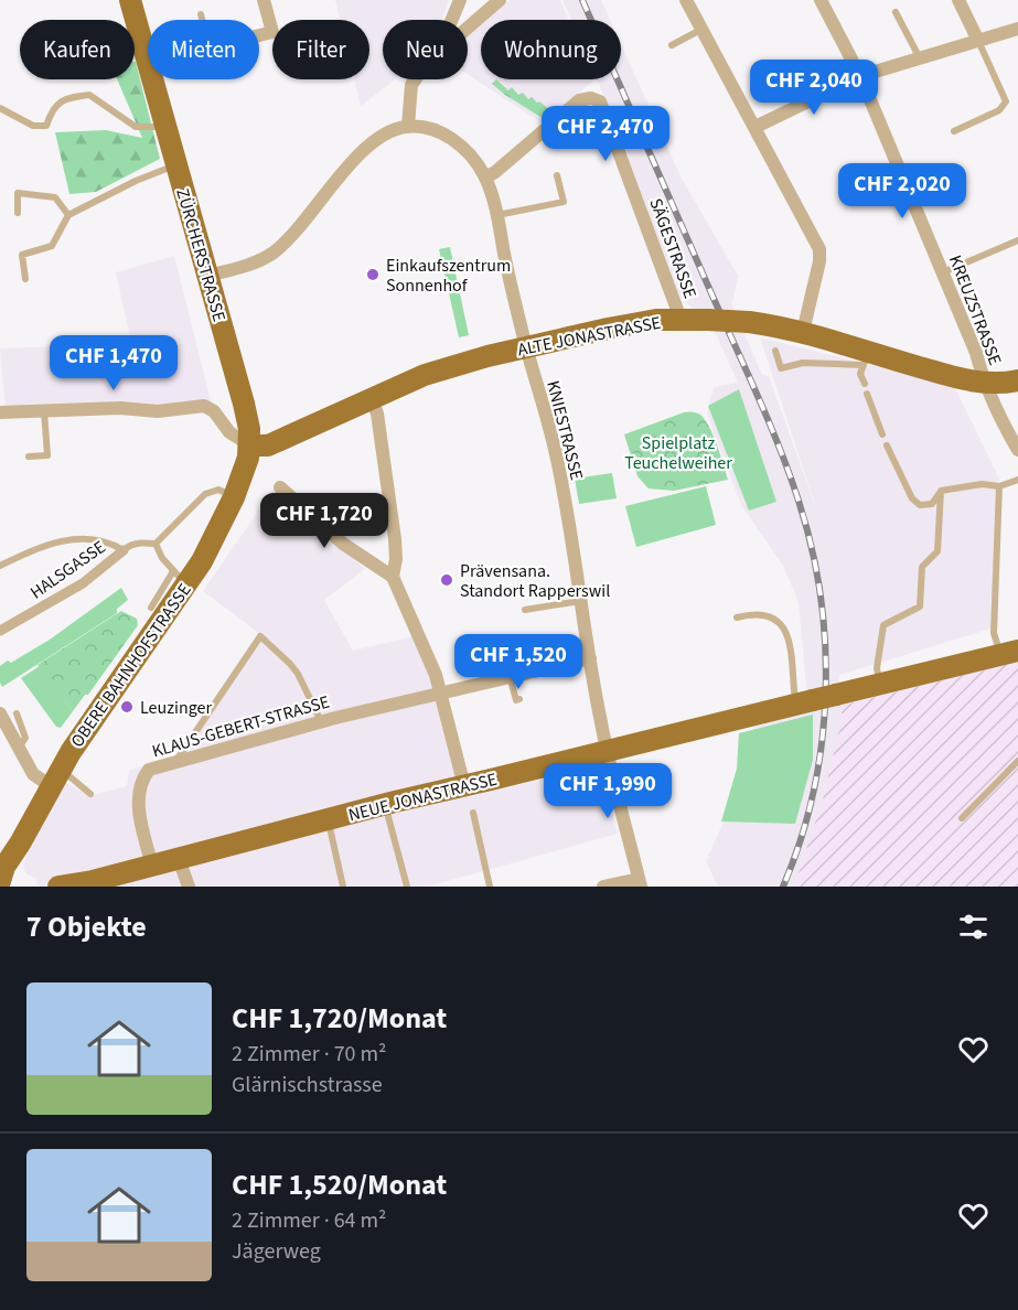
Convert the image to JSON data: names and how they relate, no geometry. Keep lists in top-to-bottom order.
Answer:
{
  "streets": {
    "main road": [
      "ZÜRCHERSTRASSE",
      "ALTE JONASTRASSE",
      "OBERE BAHNHOFSTRASSE",
      "NEUE JONASTRASSE"
    ],
    "street": [
      "SÄGESTRASSE",
      "KREUZSTRASSE",
      "KNIESTRASSE",
      "HALSGASSE",
      "KLAUS-GEBERT-STRASSE"
    ]
  },
  "crossings": [
    ["SÄGESTRASSE", "ALTE JONASTRASSE"],
    ["SÄGESTRASSE", "KNIESTRASSE"],
    ["ZÜRCHERSTRASSE", "ALTE JONASTRASSE"],
    ["ZÜRCHERSTRASSE", "OBERE BAHNHOFSTRASSE"],
    ["KREUZSTRASSE", "ALTE JONASTRASSE"],
    ["ALTE JONASTRASSE", "KNIESTRASSE"],
    ["ALTE JONASTRASSE", "OBERE BAHNHOFSTRASSE"],
    ["KNIESTRASSE", "KLAUS-GEBERT-STRASSE"],
    ["KNIESTRASSE", "NEUE JONASTRASSE"],
    ["KLAUS-GEBERT-STRASSE", "NEUE JONASTRASSE"]
  ],
  "parks": ["Spielplatz Teuchelweiher"],
  "places": ["Einkaufszentrum Sonnenhof", "Prävensana. Standort Rapperswil", "Leuzinger"],
  "page": {
    "chip": [
      "Kaufen",
      "Mieten",
      "Filter",
      "Neu",
      "Wohnung"
    ],
    "price": [
      "CHF 2,040",
      "CHF 2,470",
      "CHF 2,020",
      "CHF 1,470",
      "CHF 1,720",
      "CHF 1,520",
      "CHF 1,990"
    ],
    "heading": "7 Objekte",
    "list": [
      {
        "name": "CHF 1,720/Monat",
        "note": "2 Zimmer · 70 m² · Glärnischstrasse"
      },
      {
        "name": "CHF 1,520/Monat",
        "note": "2 Zimmer · 64 m² · Jägerweg"
      }
    ]
  }
}
